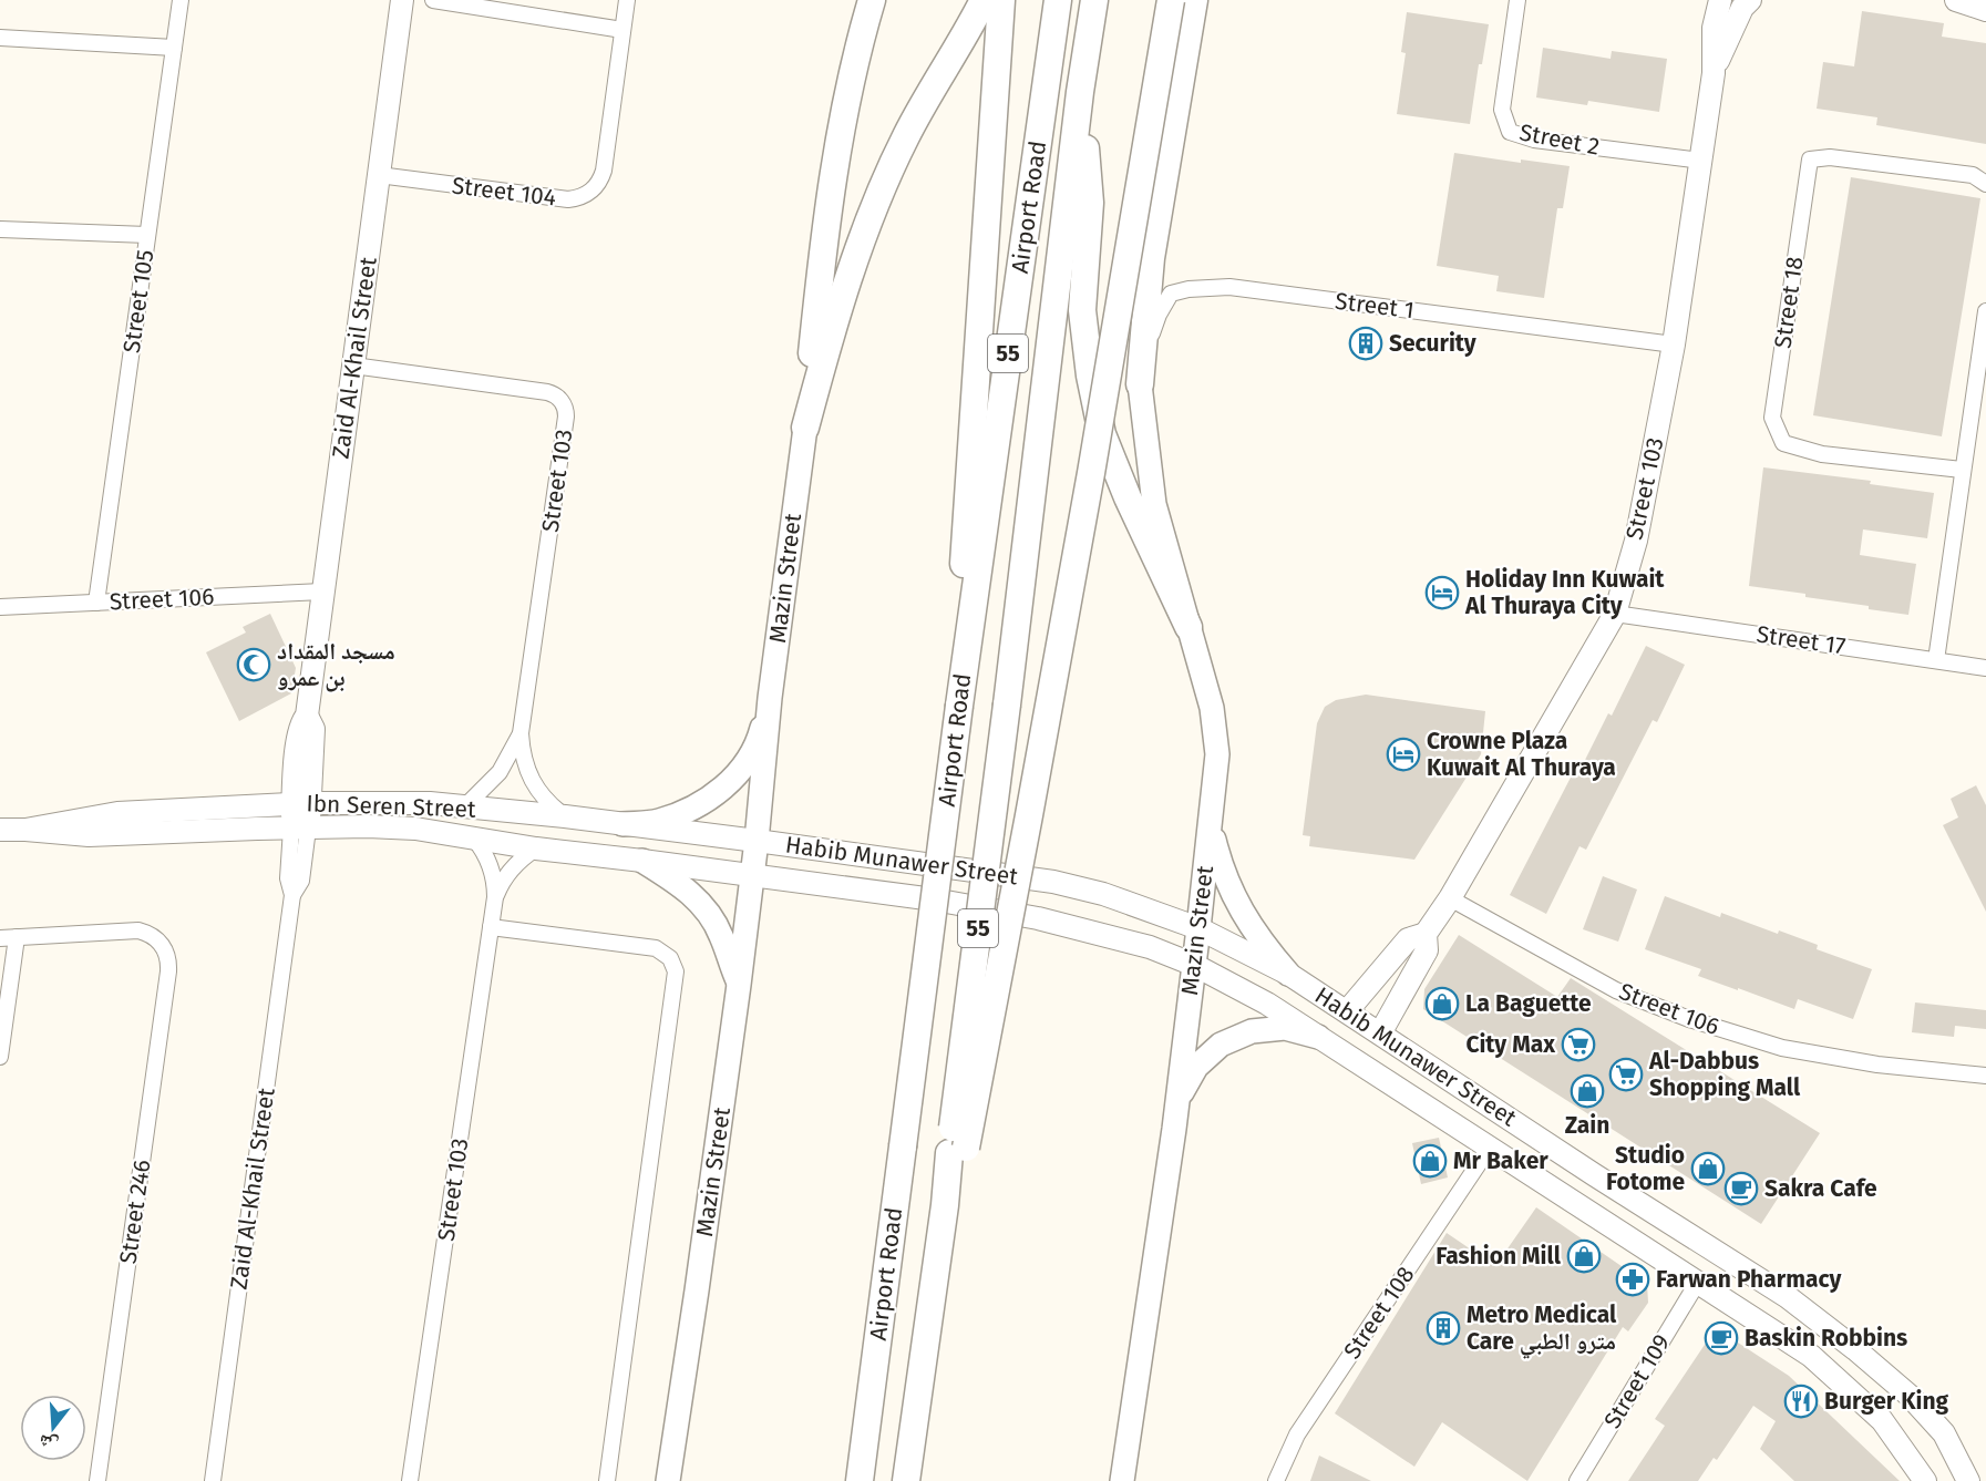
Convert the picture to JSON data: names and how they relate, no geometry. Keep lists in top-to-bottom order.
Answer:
{
  "streets": {
    "highway": ["Airport Road", "55"],
    "main road": ["Mazin Street"],
    "street": [
      "Street 2",
      "Street 104",
      "Street 105",
      "Street 18",
      "Street 1",
      "Zaid Al-Khail Street",
      "Street 103",
      "Street 106",
      "Street 17",
      "Ibn Seren Street",
      "Habib Munawer Street",
      "Street 246",
      "Street 108",
      "Street 109"
    ]
  },
  "crossings": [
    ["Street 2", "Street 103"],
    ["Street 104", "Zaid Al-Khail Street"],
    ["Street 105", "Street 106"],
    ["Street 1", "Street 103"],
    ["Street 1", "Mazin Street"],
    ["Zaid Al-Khail Street", "Street 103"],
    ["Zaid Al-Khail Street", "Street 106"],
    ["Zaid Al-Khail Street", "Ibn Seren Street"],
    ["Street 103", "Street 106"],
    ["Street 103", "Street 17"],
    ["Street 103", "Ibn Seren Street"],
    ["Street 103", "Habib Munawer Street"],
    ["Mazin Street", "Ibn Seren Street"],
    ["Mazin Street", "Habib Munawer Street"],
    ["Ibn Seren Street", "Habib Munawer Street"],
    ["Habib Munawer Street", "Street 108"],
    ["Habib Munawer Street", "Street 109"]
  ],
  "places": {
    "building": ["Security", "Metro Medical Care مترو الطبي"],
    "hotel": ["Holiday Inn Kuwait Al Thuraya City", "Crowne Plaza Kuwait Al Thuraya"],
    "mosque": ["مسجد المقداد بن عمرو"],
    "shop": [
      "La Baguette",
      "Zain",
      "Mr Baker",
      "Studio Fotome",
      "Fashion Mill"
    ],
    "supermarket": ["City Max", "Al-Dabbus Shopping Mall"],
    "cafe": ["Sakra Cafe", "Baskin Robbins"],
    "pharmacy": ["Farwan Pharmacy"],
    "restaurant": ["Burger King"]
  },
  "north": "bottom"
}
